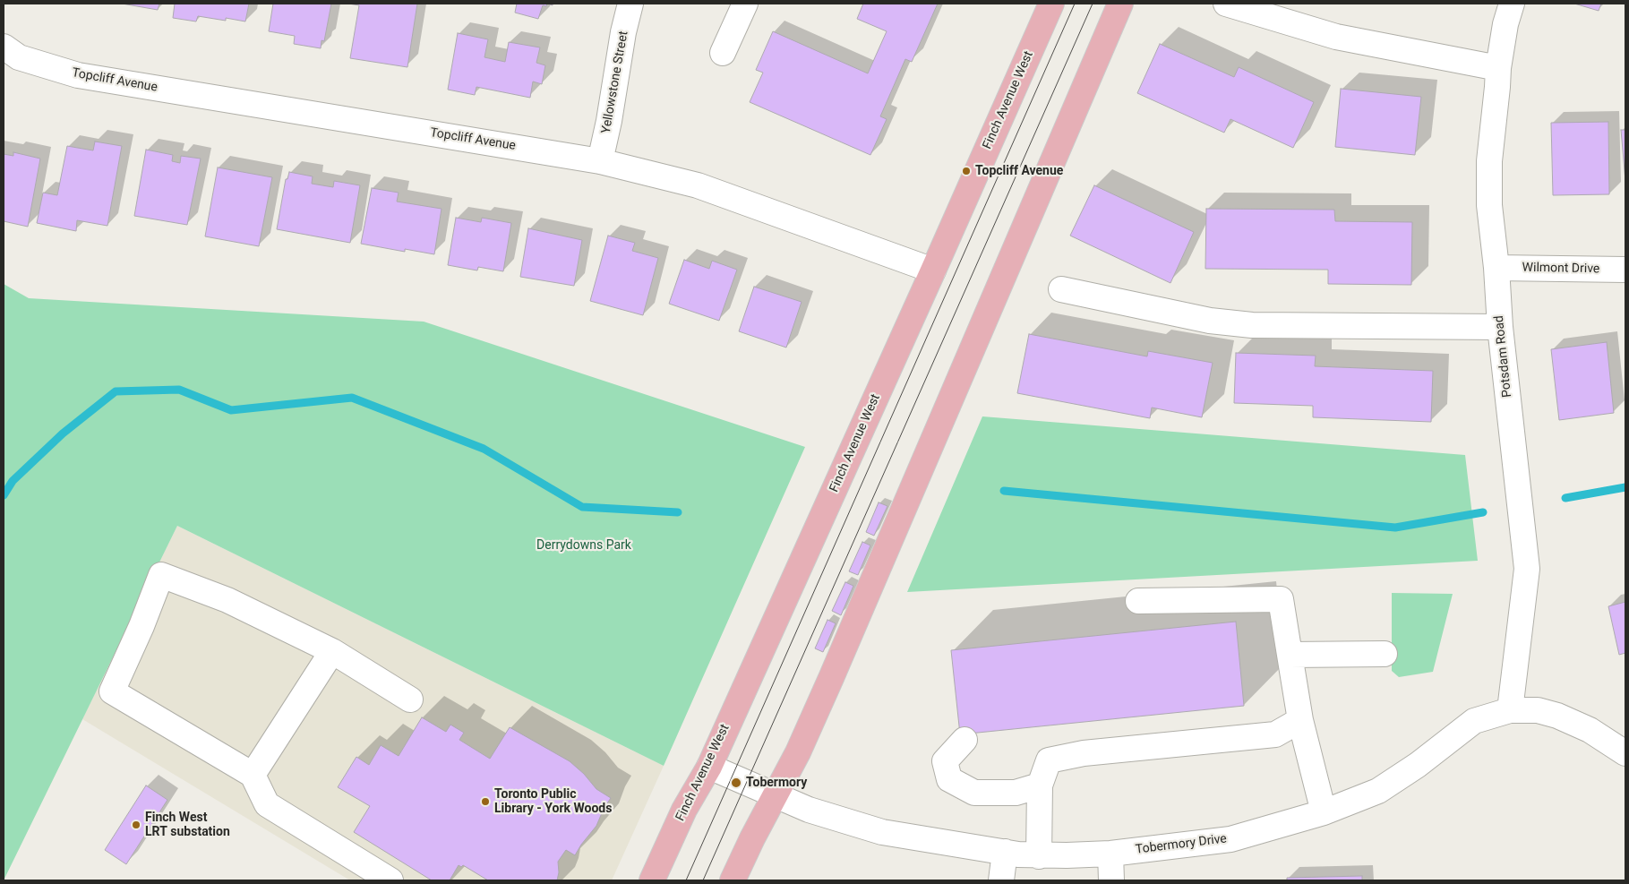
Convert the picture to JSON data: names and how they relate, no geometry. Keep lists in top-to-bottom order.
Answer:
{
  "streets": {
    "main road": ["Finch Avenue West"],
    "street": [
      "Topcliff Avenue",
      "Yellowstone Street",
      "Wilmont Drive",
      "Potsdam Road",
      "Tobermory Drive"
    ]
  },
  "crossings": [
    ["Topcliff Avenue", "Yellowstone Street"],
    ["Topcliff Avenue", "Finch Avenue West"],
    ["Finch Avenue West", "Tobermory Drive"],
    ["Wilmont Drive", "Potsdam Road"],
    ["Potsdam Road", "Tobermory Drive"]
  ],
  "parks": ["Derrydowns Park"],
  "places": [
    "Topcliff Avenue",
    "Tobermory",
    "Toronto Public Library - York Woods",
    "Finch West LRT substation"
  ]
}
